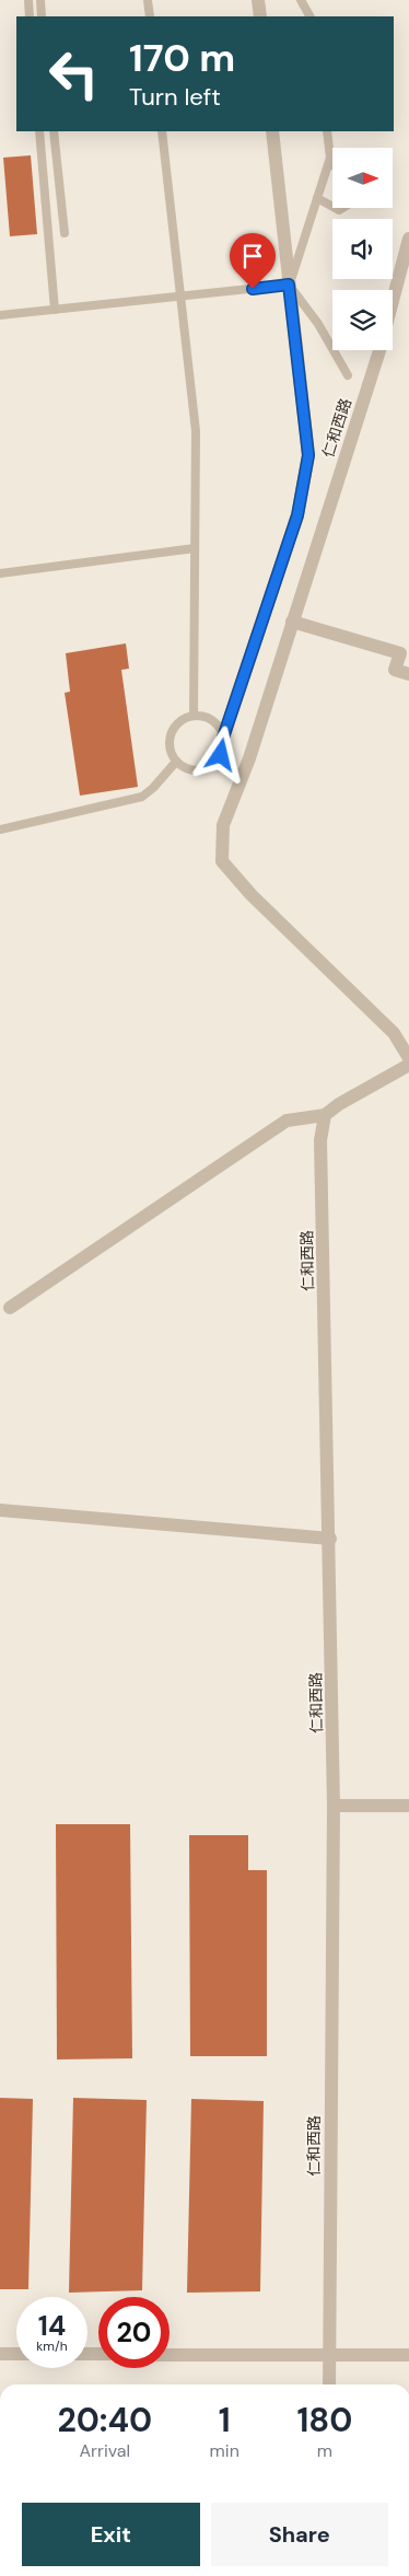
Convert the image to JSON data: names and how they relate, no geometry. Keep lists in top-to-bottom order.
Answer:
{
  "streets": {
    "street": ["仁和西路"]
  },
  "north": "right",
  "page": {
    "turn": ["170 m", "Turn left"],
    "speed": "14 km/h",
    "limit": "20",
    "eta": [
      "20:40",
      "Arrival",
      "1",
      "min",
      "180",
      "m"
    ],
    "buttons": ["Exit", "Share"]
  }
}
